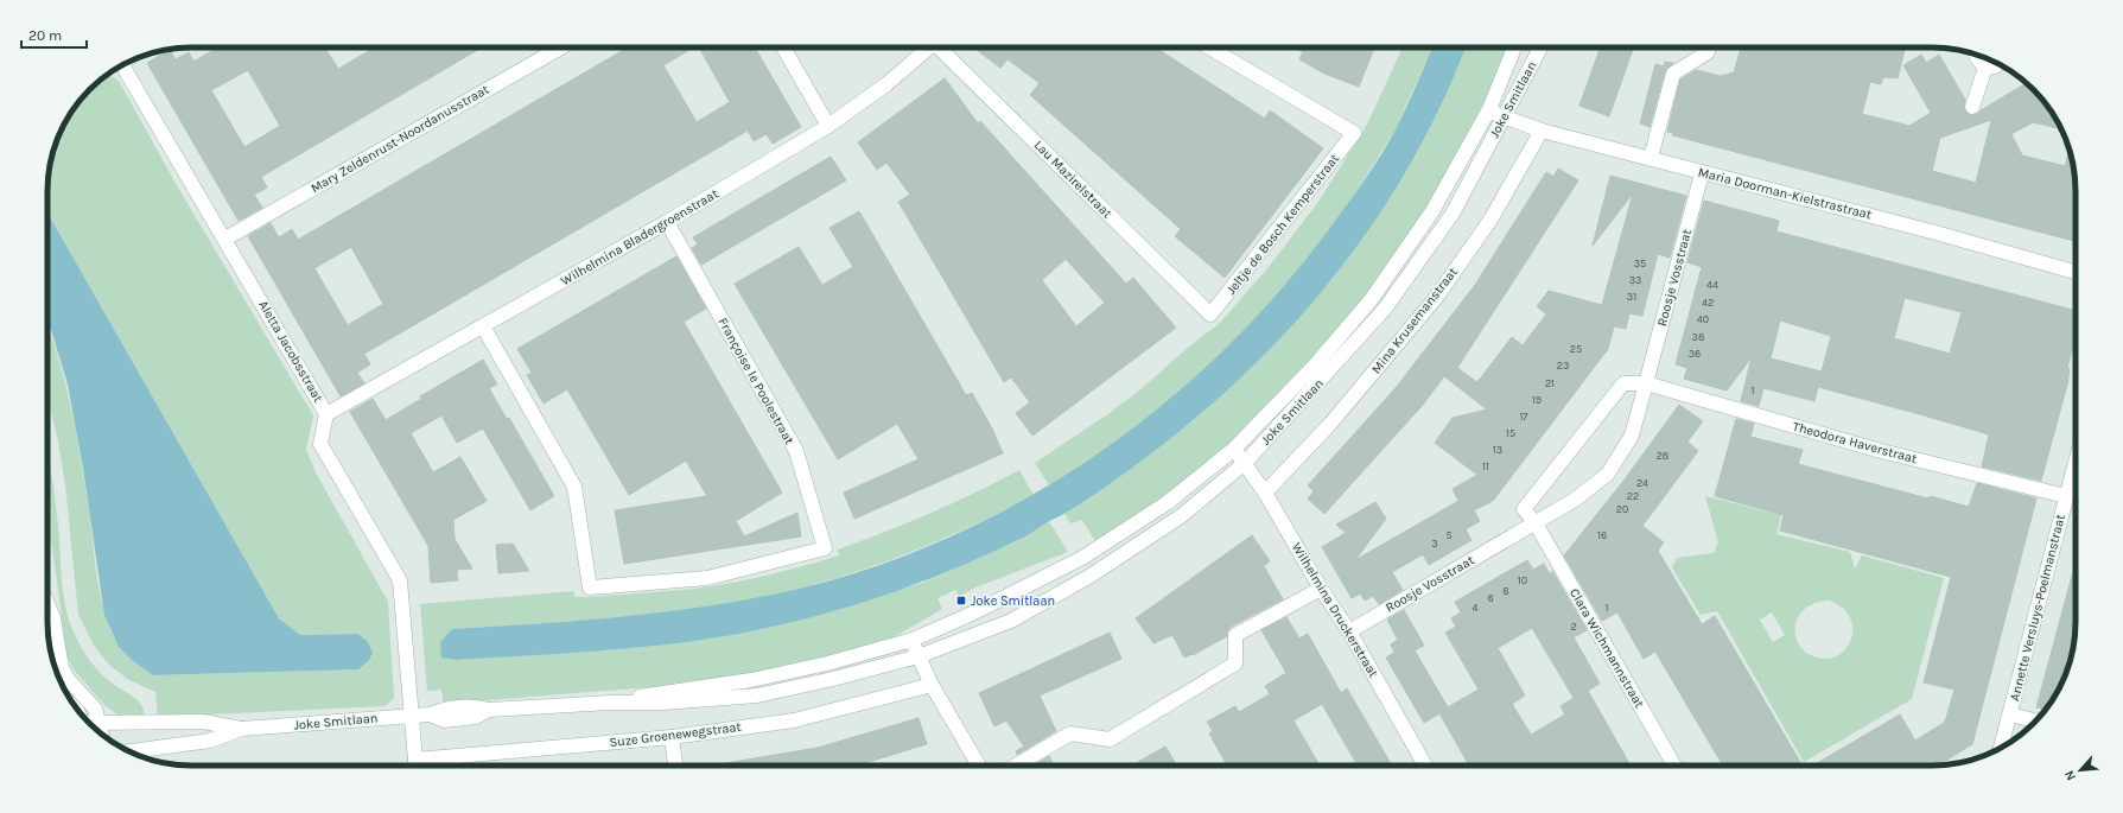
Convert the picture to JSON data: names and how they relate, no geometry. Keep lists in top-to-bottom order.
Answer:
{
  "streets": {
    "street": [
      "Joke Smitlaan",
      "Mary Zeldenrust-Noordanusstraat",
      "Lau Mazirelstraat",
      "Maria Doorman-Kielstrastraat",
      "Jeltje de Bosch Kemperstraat",
      "Wilhelmina Bladergroenstraat",
      "Roosje Vosstraat",
      "Mina Krusemanstraat",
      "Aletta Jacobsstraat",
      "Françoise le Poolestraat",
      "Theodora Haverstraat",
      "Annette Versluys-Poelmanstraat",
      "Wilhelmina Druckerstraat",
      "Clara Wichmannstraat",
      "Suze Groenewegstraat"
    ]
  },
  "crossings": [
    ["Joke Smitlaan", "Maria Doorman-Kielstrastraat"],
    ["Joke Smitlaan", "Aletta Jacobsstraat"],
    ["Joke Smitlaan", "Wilhelmina Druckerstraat"],
    ["Mary Zeldenrust-Noordanusstraat", "Aletta Jacobsstraat"],
    ["Lau Mazirelstraat", "Jeltje de Bosch Kemperstraat"],
    ["Maria Doorman-Kielstrastraat", "Roosje Vosstraat"],
    ["Maria Doorman-Kielstrastraat", "Mina Krusemanstraat"],
    ["Wilhelmina Bladergroenstraat", "Aletta Jacobsstraat"],
    ["Wilhelmina Bladergroenstraat", "Françoise le Poolestraat"],
    ["Roosje Vosstraat", "Theodora Haverstraat"],
    ["Roosje Vosstraat", "Wilhelmina Druckerstraat"],
    ["Roosje Vosstraat", "Clara Wichmannstraat"],
    ["Mina Krusemanstraat", "Wilhelmina Druckerstraat"],
    ["Theodora Haverstraat", "Annette Versluys-Poelmanstraat"]
  ],
  "places": {
    "transit": ["Joke Smitlaan"]
  },
  "house_numbers": [
    "35",
    "33",
    "44",
    "31",
    "42",
    "40",
    "38",
    "25",
    "36",
    "23",
    "21",
    "1",
    "19",
    "17",
    "15",
    "13",
    "28",
    "11",
    "24",
    "22",
    "20",
    "5",
    "16",
    "3",
    "10",
    "8",
    "6",
    "4",
    "1",
    "2"
  ],
  "scale_bar": "20 m",
  "north": "bottom left"
}
